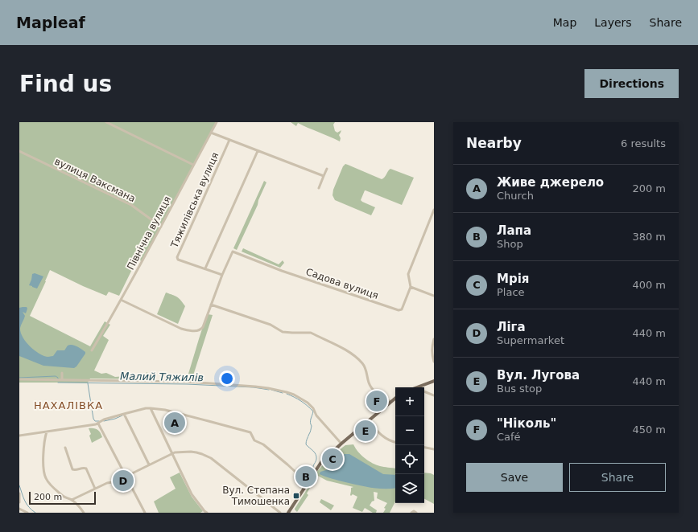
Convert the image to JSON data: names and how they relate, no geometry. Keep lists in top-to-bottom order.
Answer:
{
  "streets": {
    "street": [
      "вулиця Ваксмана",
      "Тяжилівська вулиця",
      "Північна вулиця",
      "Садова вулиця"
    ]
  },
  "crossings": [
    ["вулиця Ваксмана", "Північна вулиця"],
    ["Тяжилівська вулиця", "Садова вулиця"]
  ],
  "districts": ["НАХАЛІВКА"],
  "water": ["Малий Тяжилів"],
  "places": {
    "transit": ["Вул. Степана Тимошенка"]
  },
  "scale_bar": "200 m",
  "page": {
    "header": "Mapleaf",
    "nav": ["Map", "Layers", "Share"],
    "buttons": [
      "Directions",
      ["Save", "Share"]
    ],
    "title": "Find us",
    "heading": ["Nearby", "6 results"],
    "list": [
      {
        "mark": "A",
        "name": "Живе джерело",
        "note": "Church",
        "value": "200 m"
      },
      {
        "mark": "B",
        "name": "Лапа",
        "note": "Shop",
        "value": "380 m"
      },
      {
        "mark": "C",
        "name": "Мрія",
        "note": "Place",
        "value": "400 m"
      },
      {
        "mark": "D",
        "name": "Ліга",
        "note": "Supermarket",
        "value": "440 m"
      },
      {
        "mark": "E",
        "name": "Вул. Лугова",
        "note": "Bus stop",
        "value": "440 m"
      },
      {
        "mark": "F",
        "name": "\"Ніколь\"",
        "note": "Café",
        "value": "450 m"
      }
    ],
    "map_buttons": ["+", "−"],
    "pins": [
      "F",
      "A",
      "E",
      "C",
      "B",
      "D"
    ],
    "scale": "200 m"
  }
}
